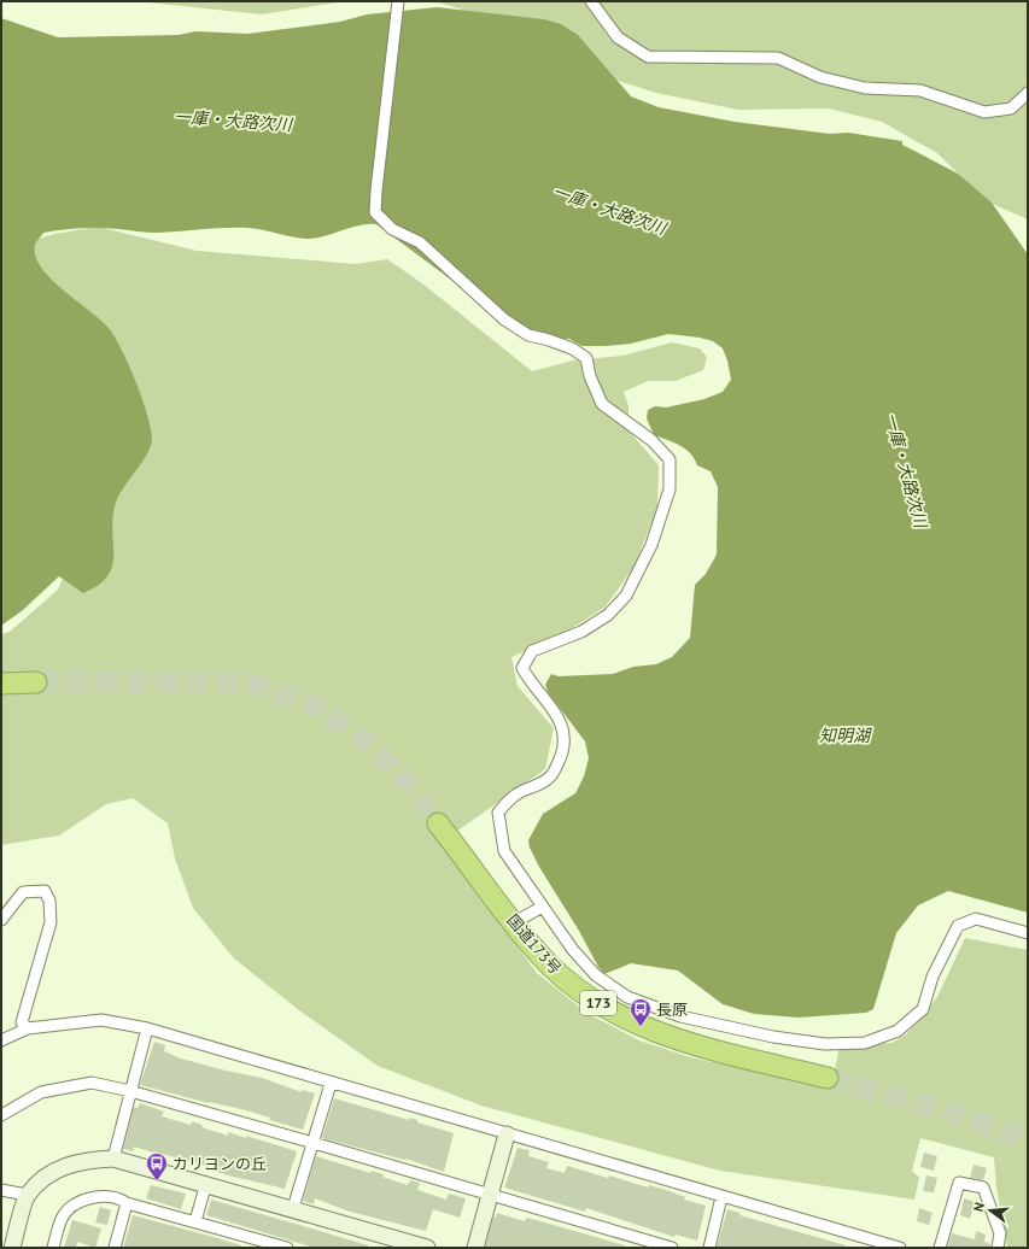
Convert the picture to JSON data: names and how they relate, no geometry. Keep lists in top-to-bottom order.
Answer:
{
  "streets": {
    "highway": ["国道173号", "173"]
  },
  "water": ["一庫・大路次川", "知明湖"],
  "places": {
    "bus stop": ["長原", "カリヨンの丘"]
  },
  "north": "left"
}
